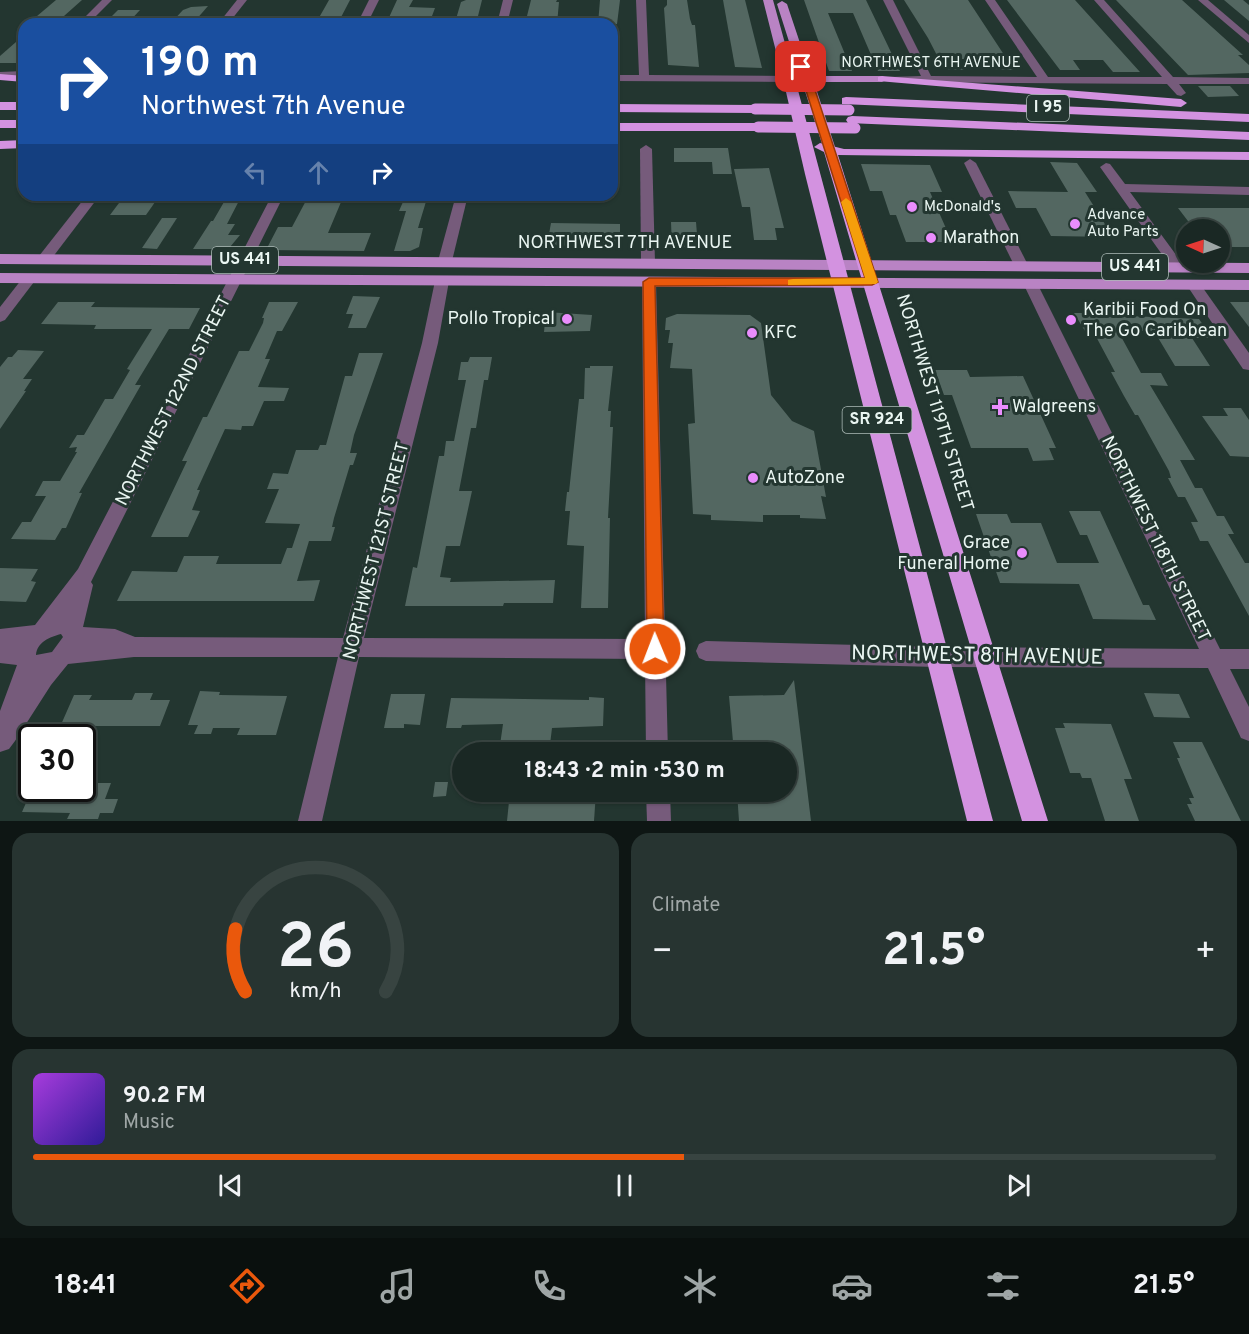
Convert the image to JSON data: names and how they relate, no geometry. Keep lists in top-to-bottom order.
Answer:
{
  "streets": {
    "highway": ["I 95", "NORTHWEST 119TH STREET", "SR 924"],
    "main road": ["NORTHWEST 6TH AVENUE", "NORTHWEST 7TH AVENUE", "US 441"],
    "street": [
      "NORTHWEST 122ND STREET",
      "NORTHWEST 118TH STREET",
      "NORTHWEST 121ST STREET",
      "NORTHWEST 8TH AVENUE"
    ]
  },
  "crossings": [
    ["NORTHWEST 6TH AVENUE", "NORTHWEST 119TH STREET"],
    ["NORTHWEST 6TH AVENUE", "SR 924"],
    ["NORTHWEST 7TH AVENUE", "NORTHWEST 122ND STREET"],
    ["NORTHWEST 7TH AVENUE", "NORTHWEST 119TH STREET"],
    ["NORTHWEST 7TH AVENUE", "SR 924"],
    ["US 441", "NORTHWEST 122ND STREET"],
    ["US 441", "NORTHWEST 119TH STREET"],
    ["US 441", "SR 924"],
    ["US 441", "NORTHWEST 118TH STREET"],
    ["US 441", "NORTHWEST 121ST STREET"],
    ["NORTHWEST 119TH STREET", "NORTHWEST 8TH AVENUE"],
    ["SR 924", "NORTHWEST 8TH AVENUE"],
    ["NORTHWEST 118TH STREET", "NORTHWEST 8TH AVENUE"]
  ],
  "places": {
    "other": [
      "McDonald's",
      "Advance Auto Parts",
      "Marathon",
      "Pollo Tropical",
      "Karibii Food On The Go Caribbean",
      "KFC",
      "AutoZone",
      "Grace Funeral Home"
    ],
    "health": ["Walgreens"]
  },
  "north": "left",
  "page": {
    "turn": ["190 m", "Northwest 7th Avenue"],
    "limit": "30",
    "trip": "18:43 · 2 min · 530 m",
    "tile": "Climate",
    "heat": ["−", "21.5°", "+"],
    "song": ["90.2 FM", "Music"],
    "tabs": ["18:41", "21.5°"],
    "gauge": ["26", "km/h"]
  }
}
